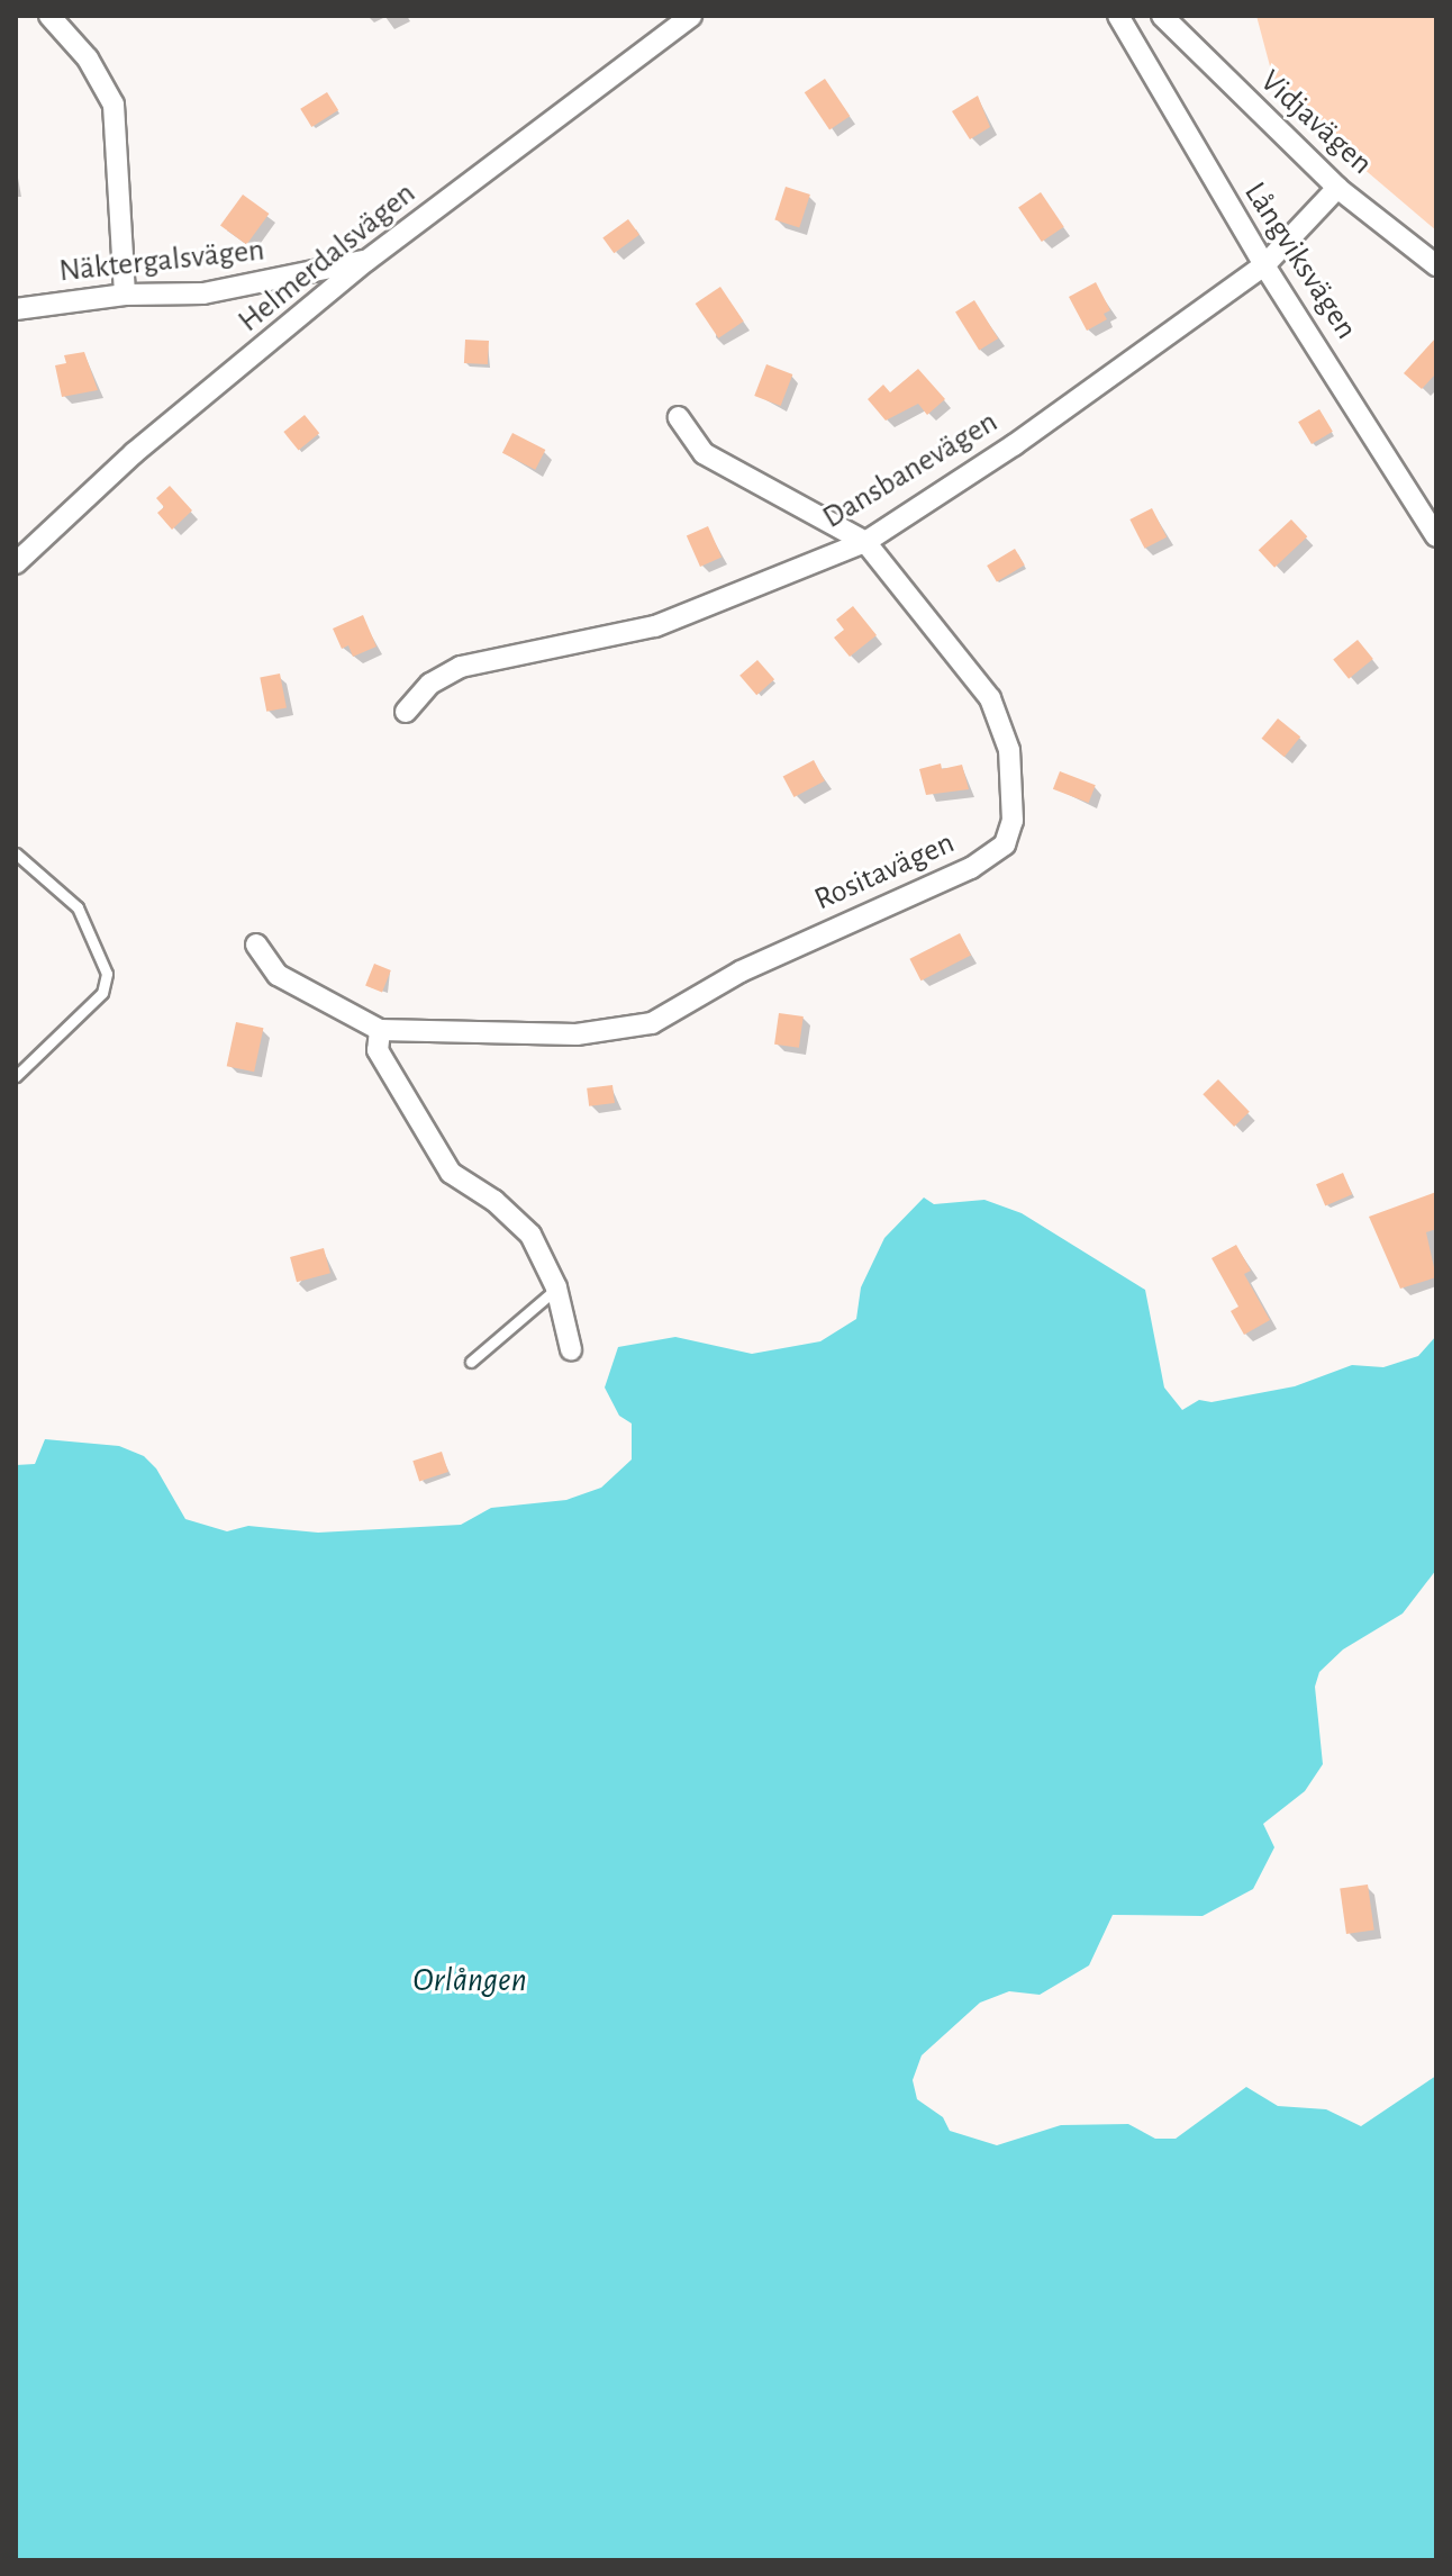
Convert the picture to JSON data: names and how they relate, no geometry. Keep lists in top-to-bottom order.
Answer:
{
  "streets": {
    "street": [
      "Vidjavägen",
      "Helmerdalsvägen",
      "Näktergalsvägen",
      "Långviksvägen",
      "Dansbanevägen",
      "Rositavägen"
    ]
  },
  "crossings": [
    ["Vidjavägen", "Dansbanevägen"],
    ["Helmerdalsvägen", "Näktergalsvägen"],
    ["Långviksvägen", "Dansbanevägen"],
    ["Dansbanevägen", "Rositavägen"]
  ],
  "water": ["Orlången"]
}
